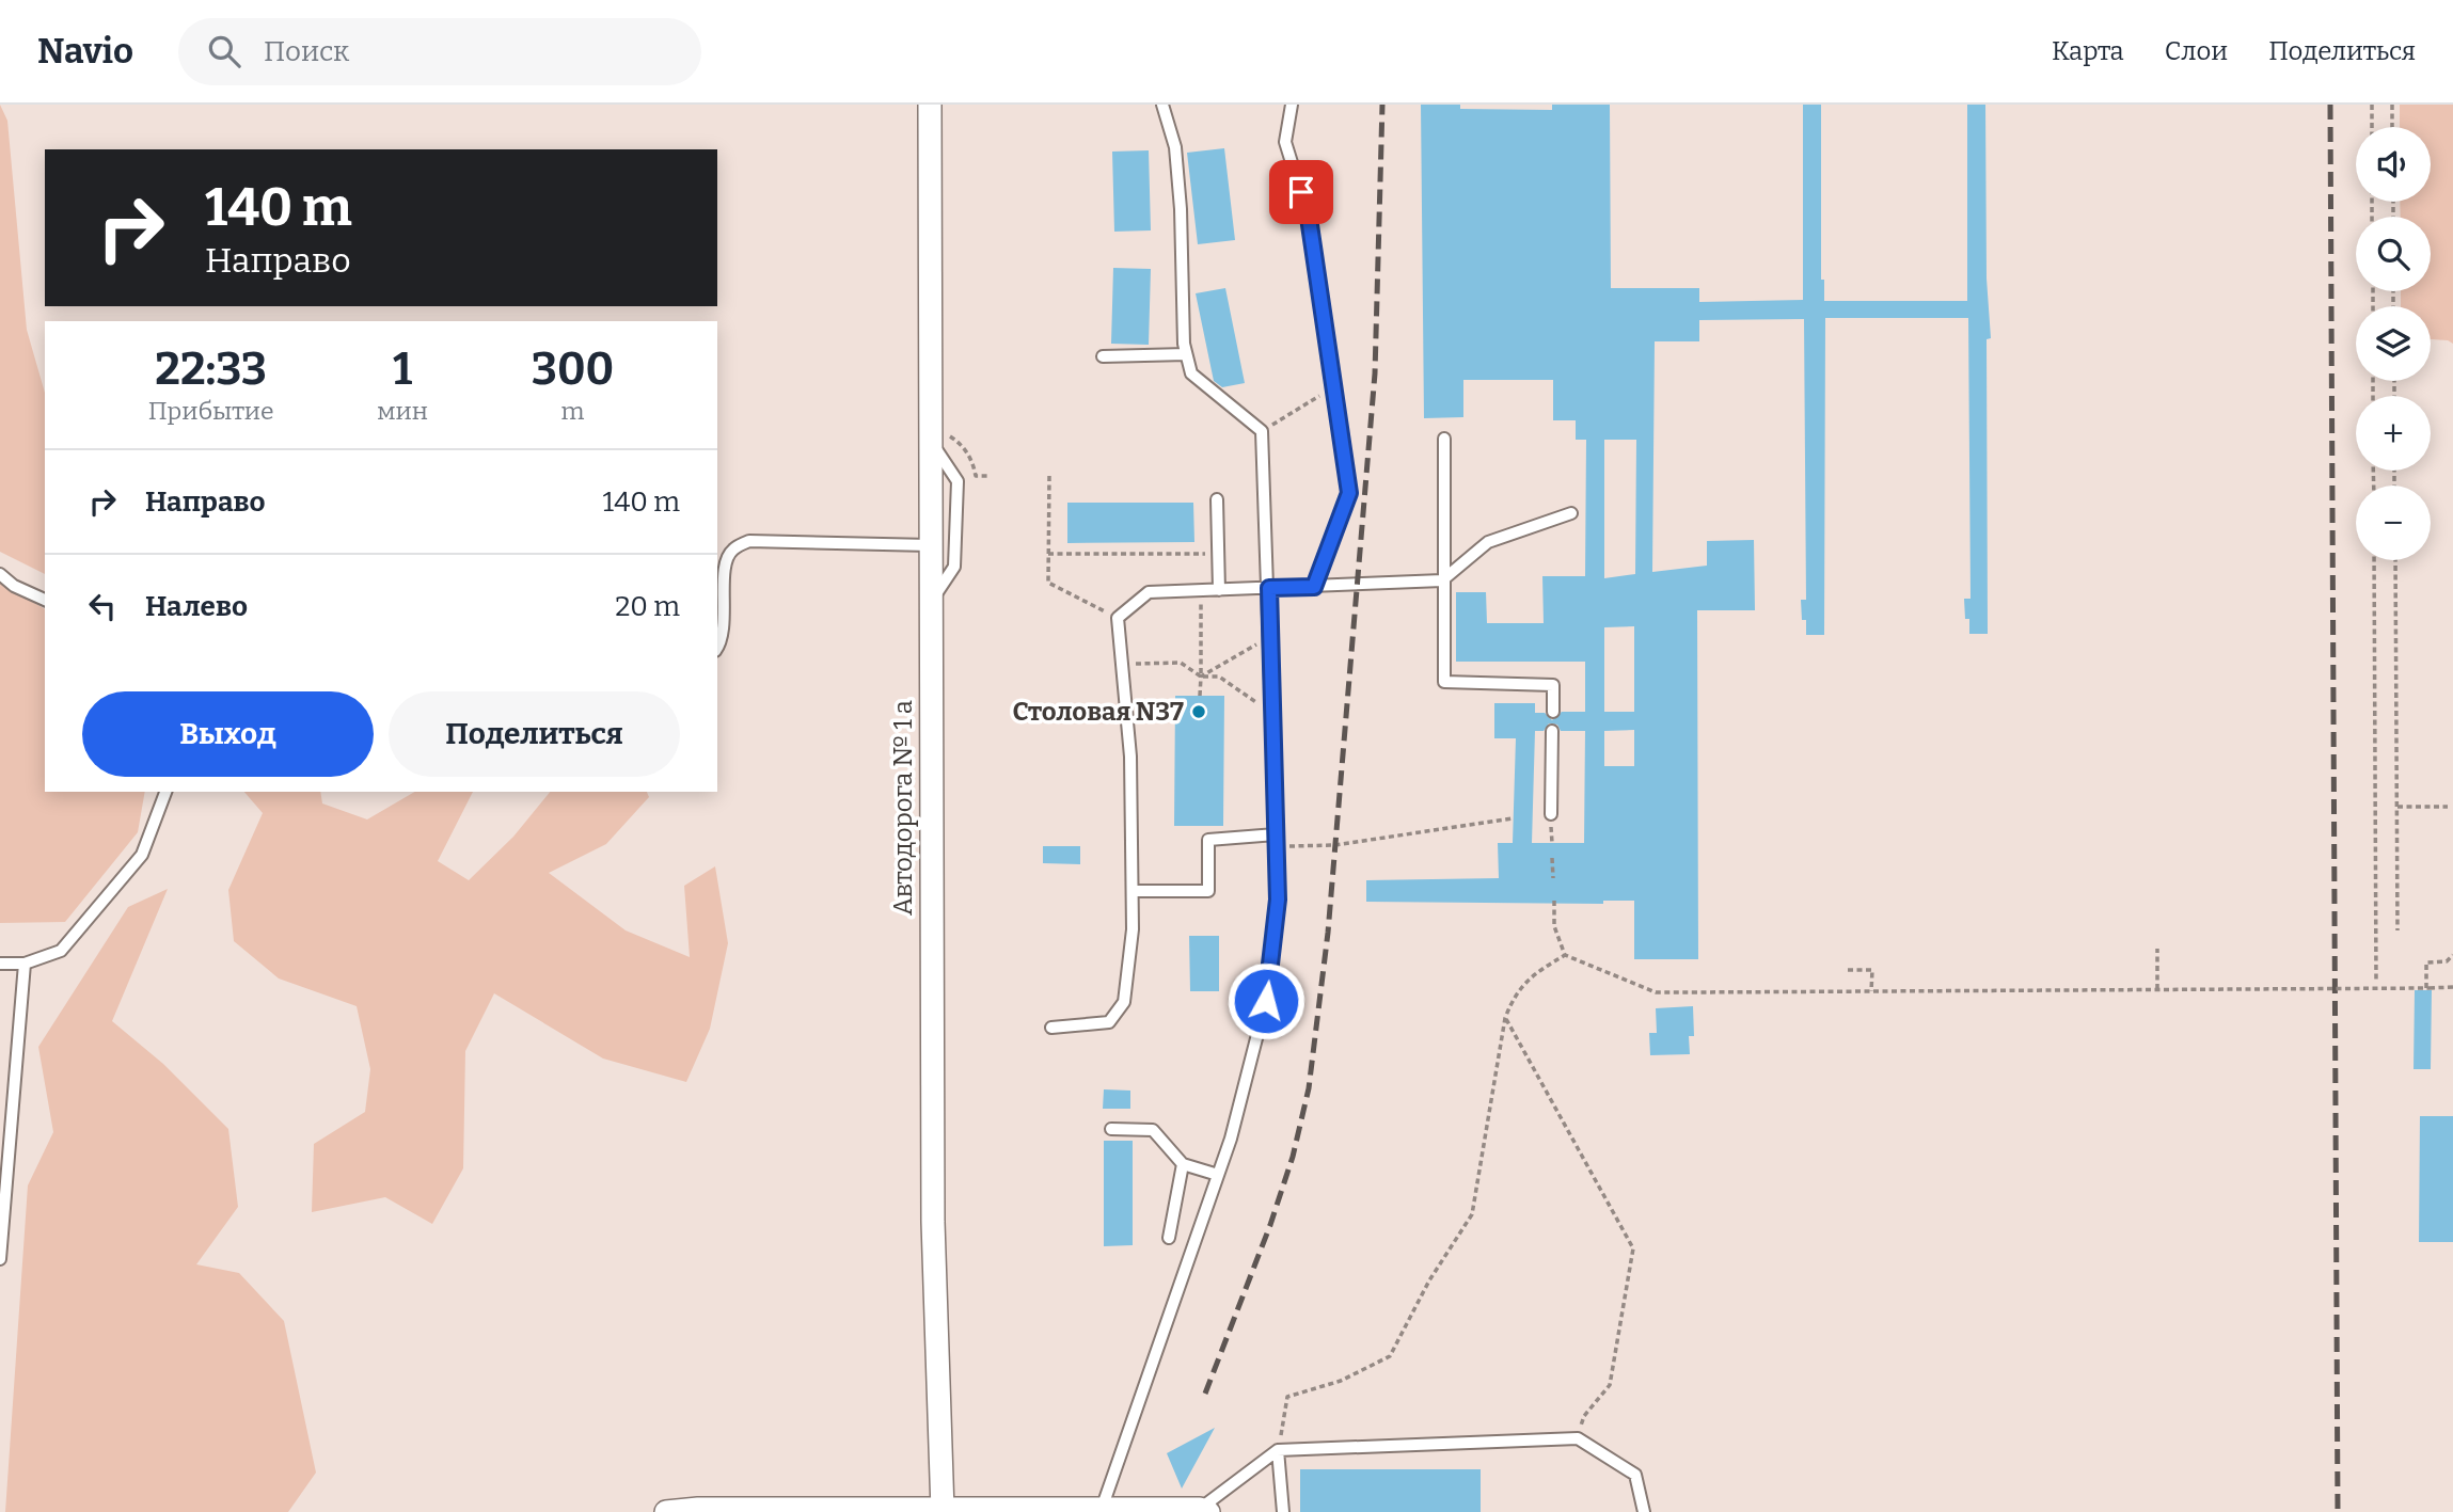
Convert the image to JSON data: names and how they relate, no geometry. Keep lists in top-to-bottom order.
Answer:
{
  "streets": {
    "street": ["Автодорога № 1 а"]
  },
  "places": ["Столовая N37"],
  "page": {
    "header": "Navio",
    "search": "Поиск",
    "nav": ["Карта", "Слои", "Поделиться"],
    "map_buttons": ["+", "−"],
    "turn": ["140 m", "Направо"],
    "eta": [
      "22:33",
      "Прибытие",
      "1",
      "мин",
      "300",
      "m"
    ],
    "list": [
      {
        "name": "Направо",
        "value": "140 m"
      },
      {
        "name": "Налево",
        "value": "20 m"
      }
    ],
    "buttons": ["Выход", "Поделиться"]
  }
}
